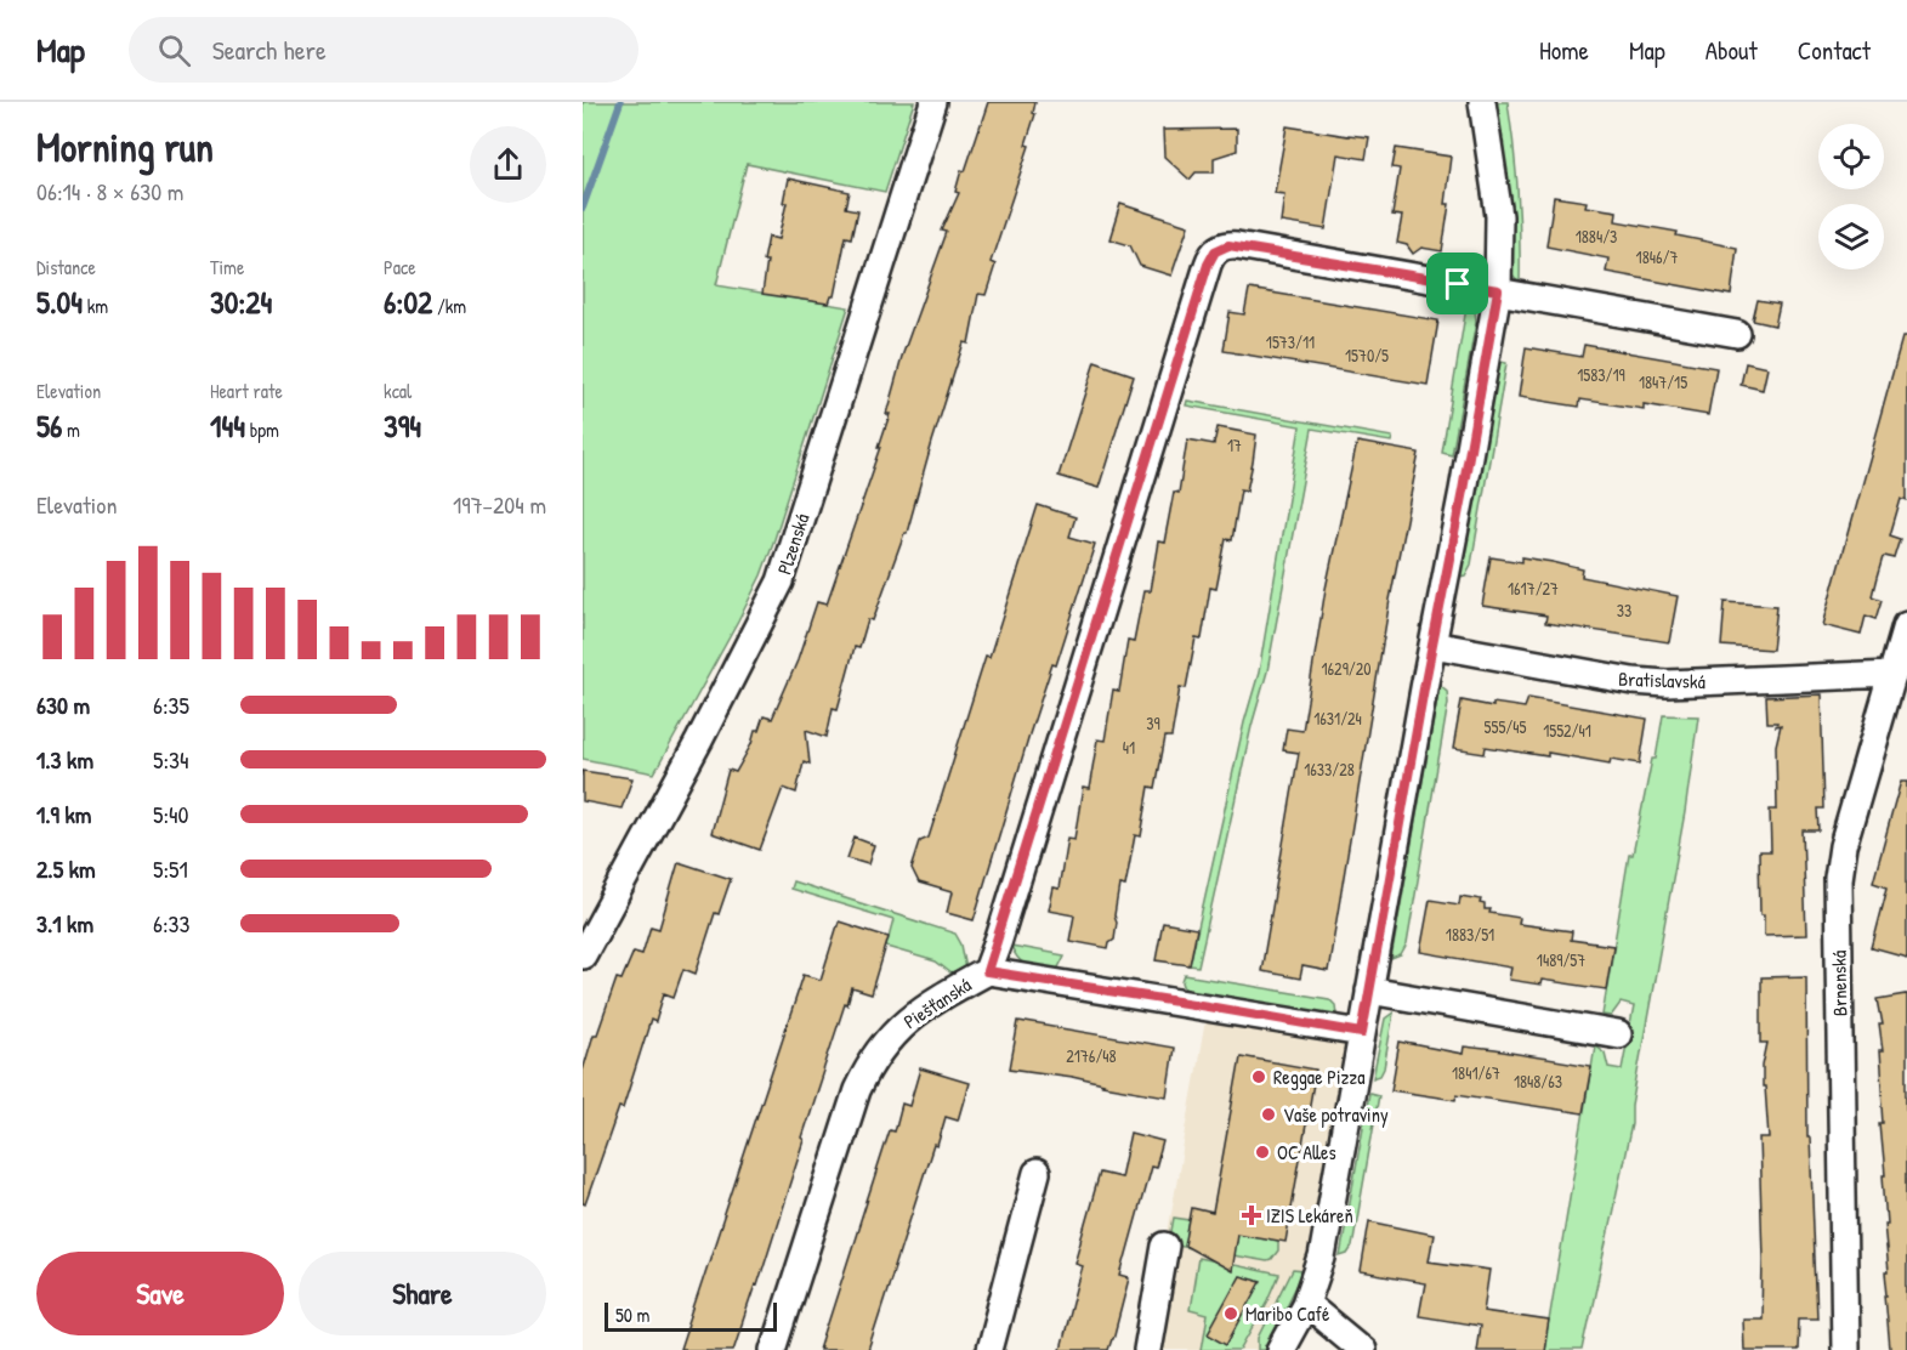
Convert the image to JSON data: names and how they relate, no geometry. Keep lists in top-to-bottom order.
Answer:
{
  "streets": {
    "street": [
      "Plzenská",
      "Bratislavská",
      "Brnenská",
      "Piešťanská"
    ]
  },
  "crossings": [
    ["Bratislavská", "Brnenská"]
  ],
  "places": {
    "other": [
      "Reggae Pizza",
      "Vaše potraviny",
      "OC Alles",
      "Maribo Café"
    ],
    "health": ["IZIS Lekáreň"]
  },
  "house_numbers": [
    "1884/3",
    "1846/7",
    "1573/11",
    "1570/5",
    "1583/19",
    "1847/15",
    "17",
    "1617/27",
    "33",
    "1629/20",
    "1631/24",
    "39",
    "555/45",
    "1552/41",
    "41",
    "1633/28",
    "1883/51",
    "1489/57",
    "2176/48",
    "1841/67",
    "1848/63"
  ],
  "scale_bar": "50 m",
  "page": {
    "header": "Map",
    "search": "Search here",
    "nav": [
      "Home",
      "Map",
      "About",
      "Contact"
    ],
    "heading": ["Morning run", "06:14 · 8 × 630 m"],
    "stats": [
      ["Distance", "5.04 km"],
      ["Time", "30:24"],
      ["Pace", "6:02 /km"],
      ["Elevation", "56 m"],
      ["Heart rate", "144 bpm"],
      ["kcal", "394"]
    ],
    "chart": ["Elevation", "197–204 m"],
    "list": [
      {
        "name": "630 m",
        "note": "6:35"
      },
      {
        "name": "1.3 km",
        "note": "5:34"
      },
      {
        "name": "1.9 km",
        "note": "5:40"
      },
      {
        "name": "2.5 km",
        "note": "5:51"
      },
      {
        "name": "3.1 km",
        "note": "6:33"
      }
    ],
    "buttons": ["Save", "Share"],
    "scale": "50 m"
  }
}
